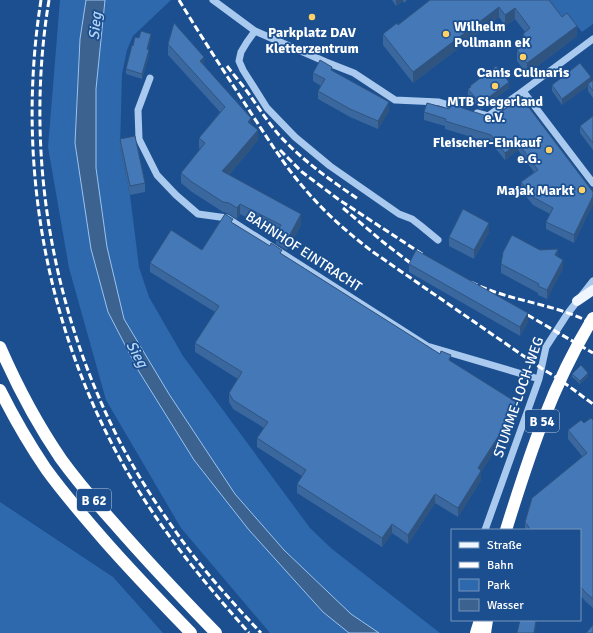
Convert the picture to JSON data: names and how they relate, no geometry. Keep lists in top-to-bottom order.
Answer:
{
  "streets": {
    "highway": ["B 54", "B 62"],
    "street": ["BAHNHOF EINTRACHT", "STUMME-LOCH-WEG"]
  },
  "crossings": [
    ["BAHNHOF EINTRACHT", "STUMME-LOCH-WEG"]
  ],
  "water": ["Sieg"],
  "places": [
    "Parkplatz DAV Kletterzentrum",
    "Wilhelm Pollmann eK",
    "Canis Culinaris",
    "MTB Siegerland e.V.",
    "Fleischer-Einkauf e.G.",
    "Majak Markt"
  ],
  "legend": [
    "Straße",
    "Bahn",
    "Park",
    "Wasser"
  ]
}
